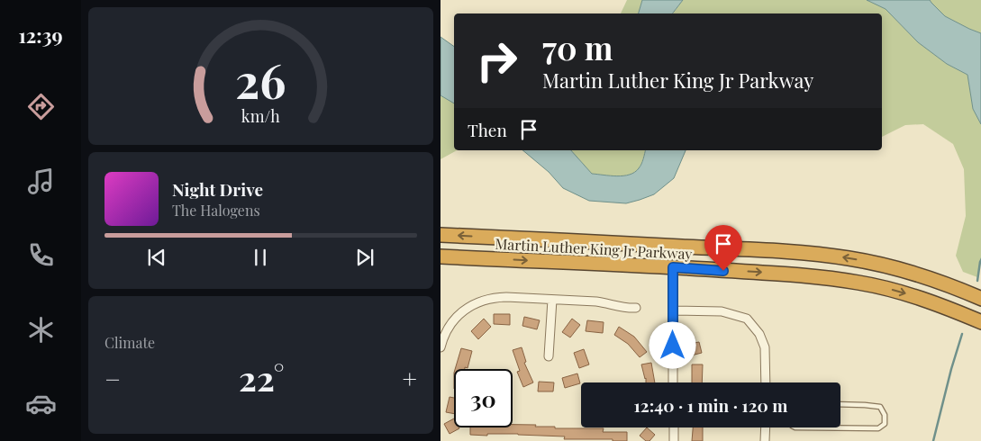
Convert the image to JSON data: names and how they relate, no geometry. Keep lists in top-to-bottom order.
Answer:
{
  "streets": {
    "highway": ["Martin Luther King Jr Parkway"]
  },
  "page": {
    "tabs": "12:39",
    "turn": ["70 m", "Martin Luther King Jr Parkway"],
    "then": "Then",
    "song": ["Night Drive", "The Halogens"],
    "tile": "Climate",
    "heat": ["−", "22°", "+"],
    "limit": "30",
    "trip": "12:40 · 1 min · 120 m",
    "gauge": ["26", "km/h"]
  }
}
